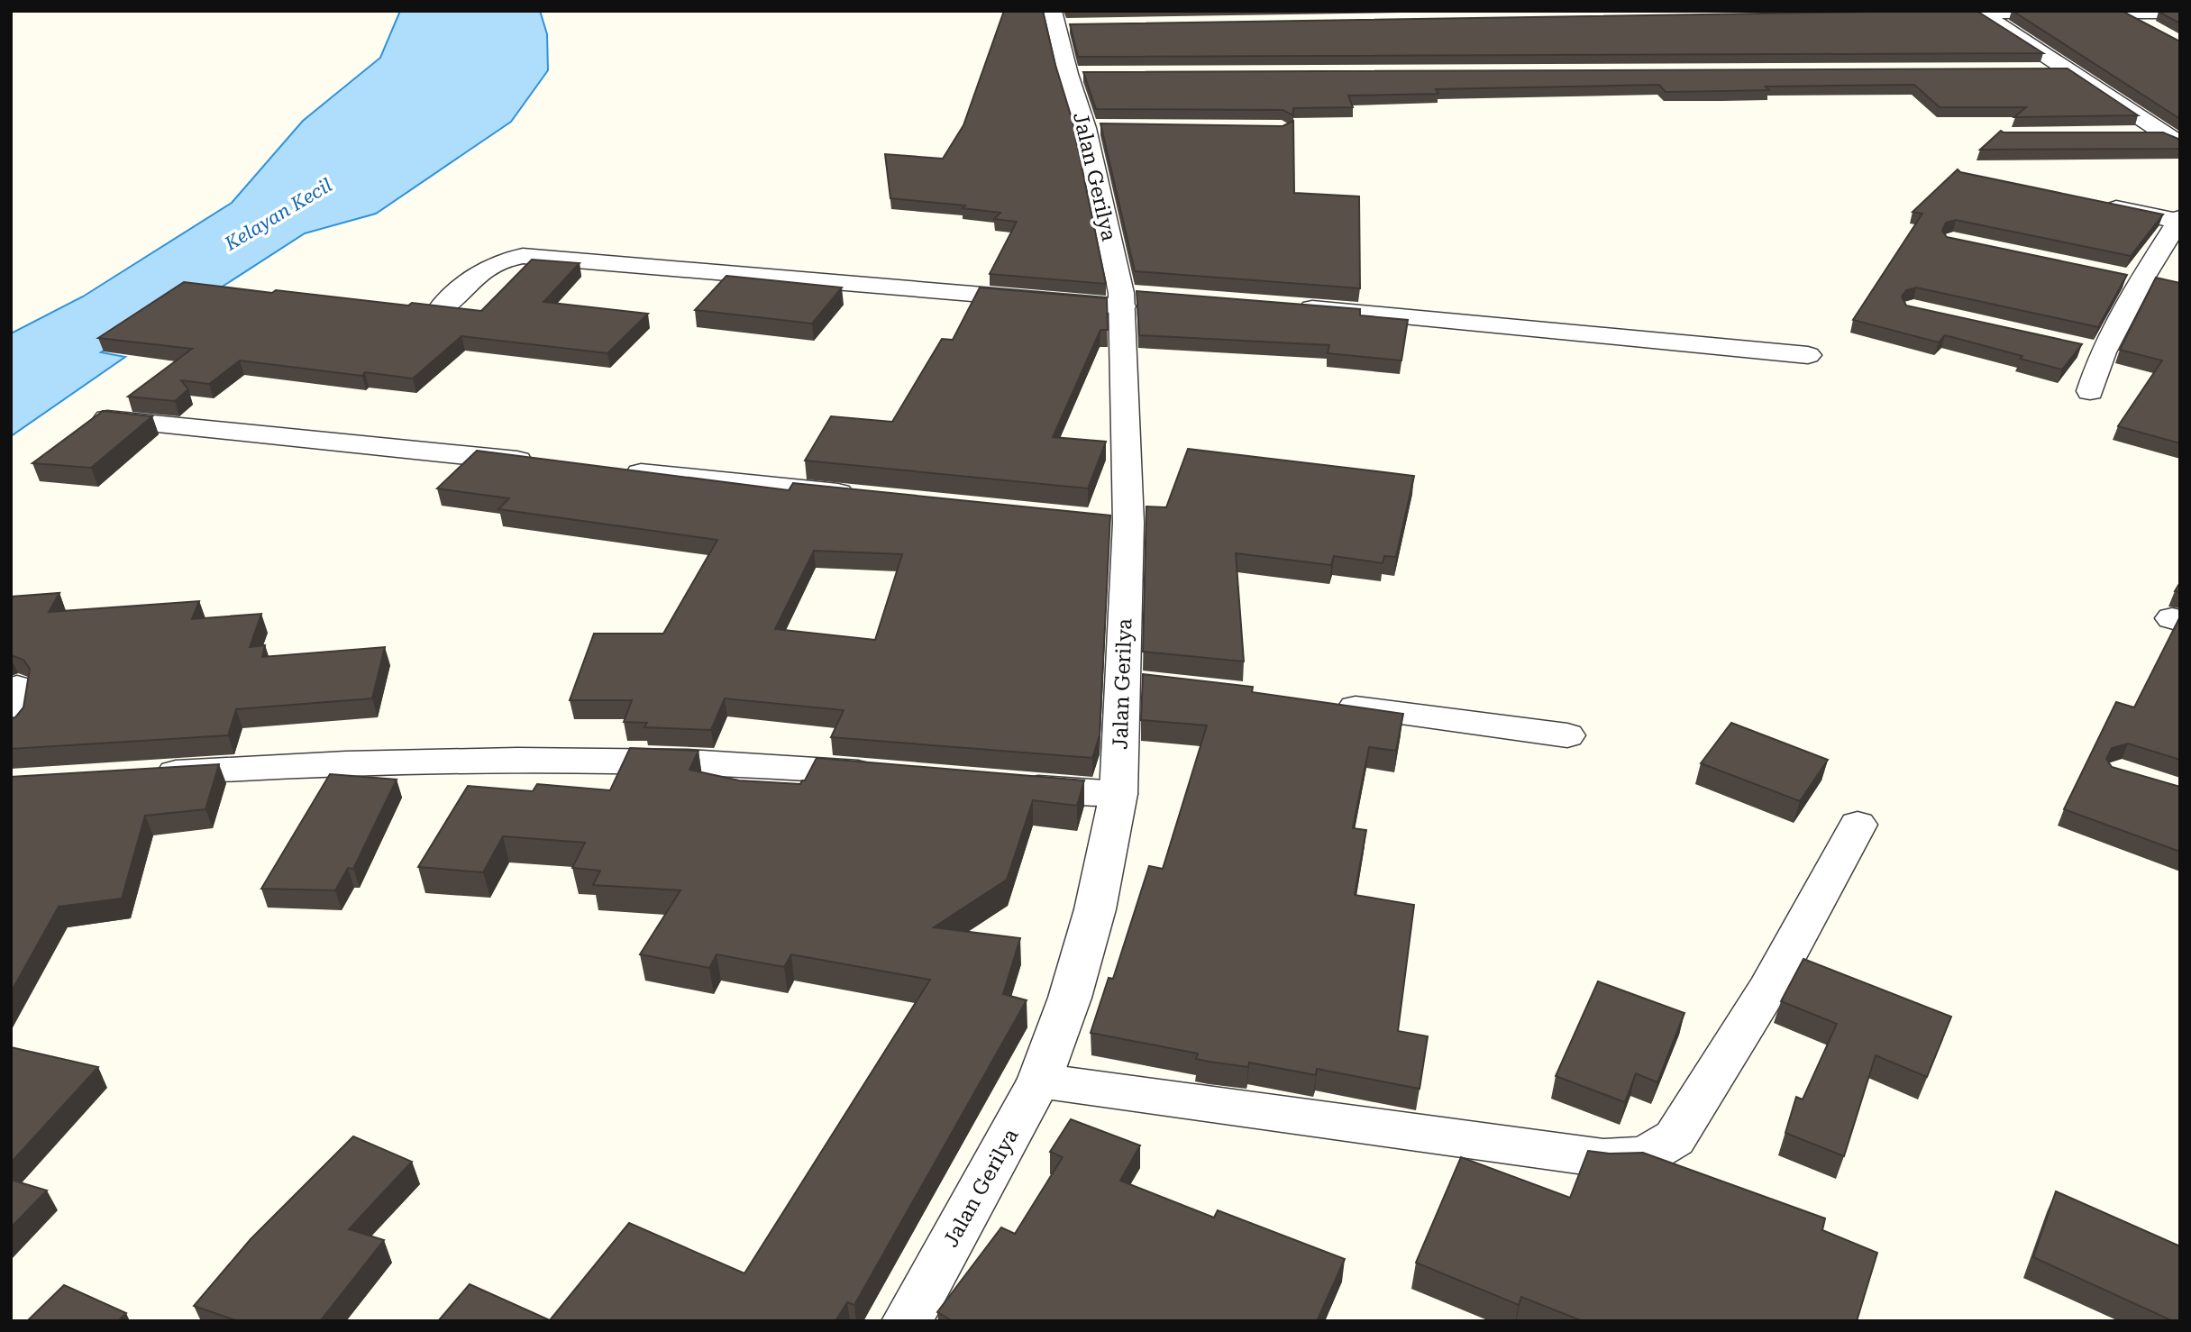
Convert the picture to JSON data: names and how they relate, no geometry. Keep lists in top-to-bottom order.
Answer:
{
  "streets": {
    "street": ["Jalan Gerilya"]
  },
  "water": ["Kelayan Kecil"]
}
